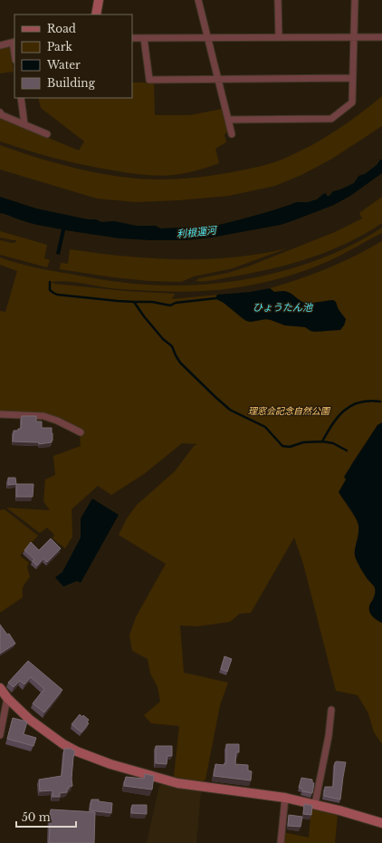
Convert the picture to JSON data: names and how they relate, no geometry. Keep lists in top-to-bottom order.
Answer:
{
  "water": ["利根運河", "ひょうたん池"],
  "parks": ["理窓会記念自然公園"],
  "legend": [
    "Road",
    "Park",
    "Water",
    "Building"
  ],
  "scale_bar": "50 m"
}
